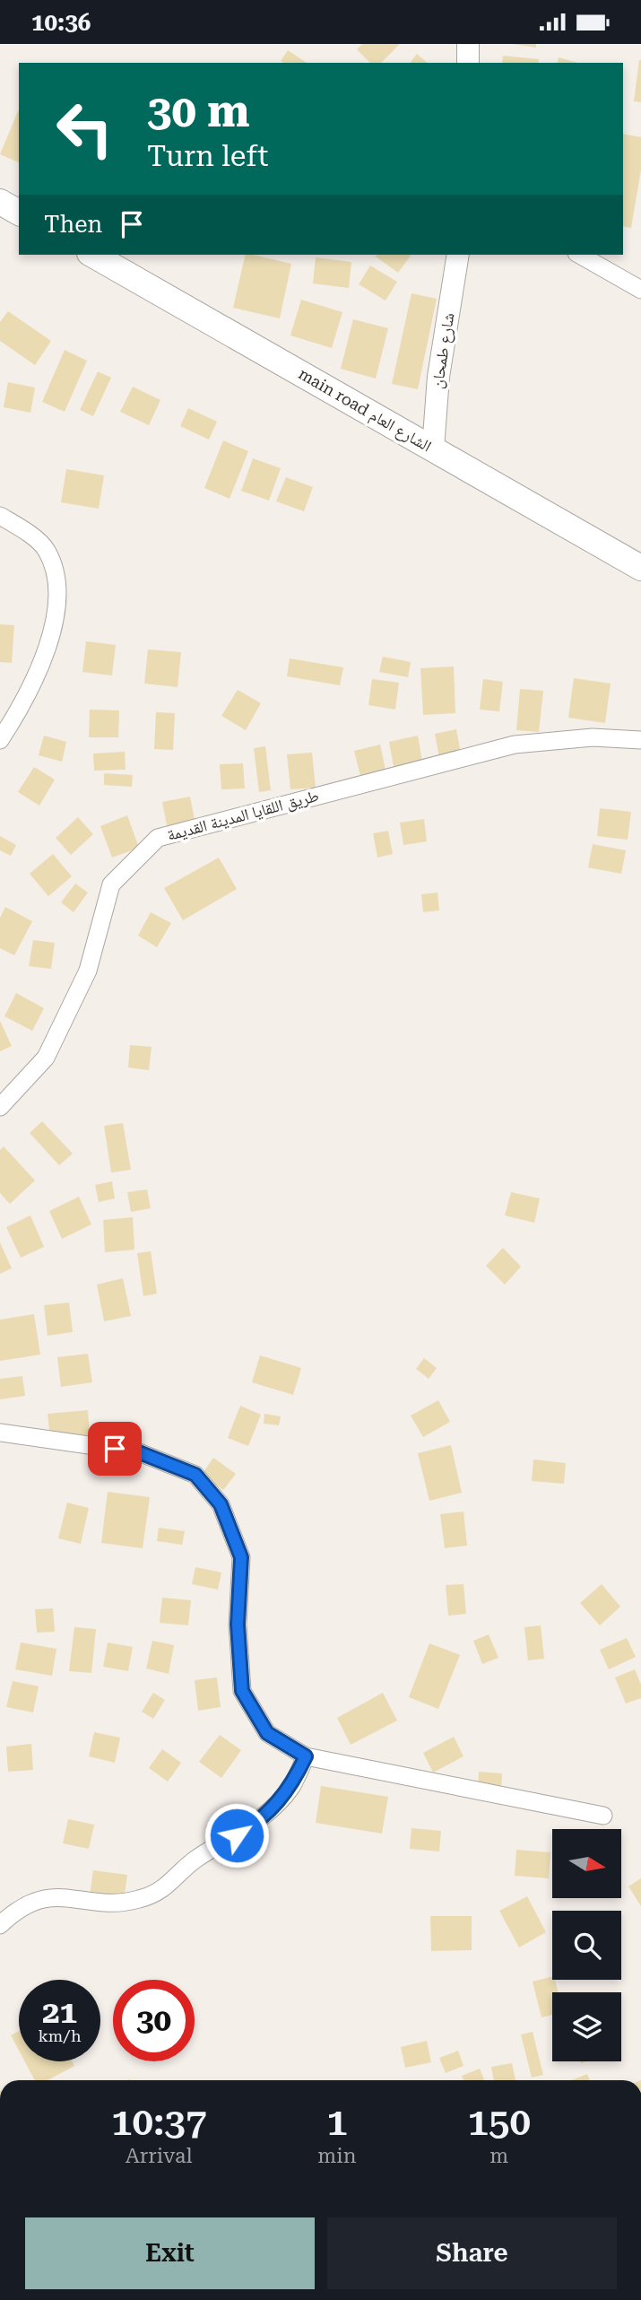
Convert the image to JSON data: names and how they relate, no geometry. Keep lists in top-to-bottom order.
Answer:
{
  "streets": {
    "main road": ["main road الشارع العام"],
    "street": ["شارع طمحان", "طريق اللقايا المدينة القديمة"]
  },
  "crossings": [
    ["شارع طمحان", "main road الشارع العام"]
  ],
  "north": "right",
  "page": {
    "status": "10:36",
    "turn": ["30 m", "Turn left"],
    "then": "Then",
    "speed": "21 km/h",
    "limit": "30",
    "eta": [
      "10:37",
      "Arrival",
      "1",
      "min",
      "150",
      "m"
    ],
    "buttons": ["Exit", "Share"]
  }
}
